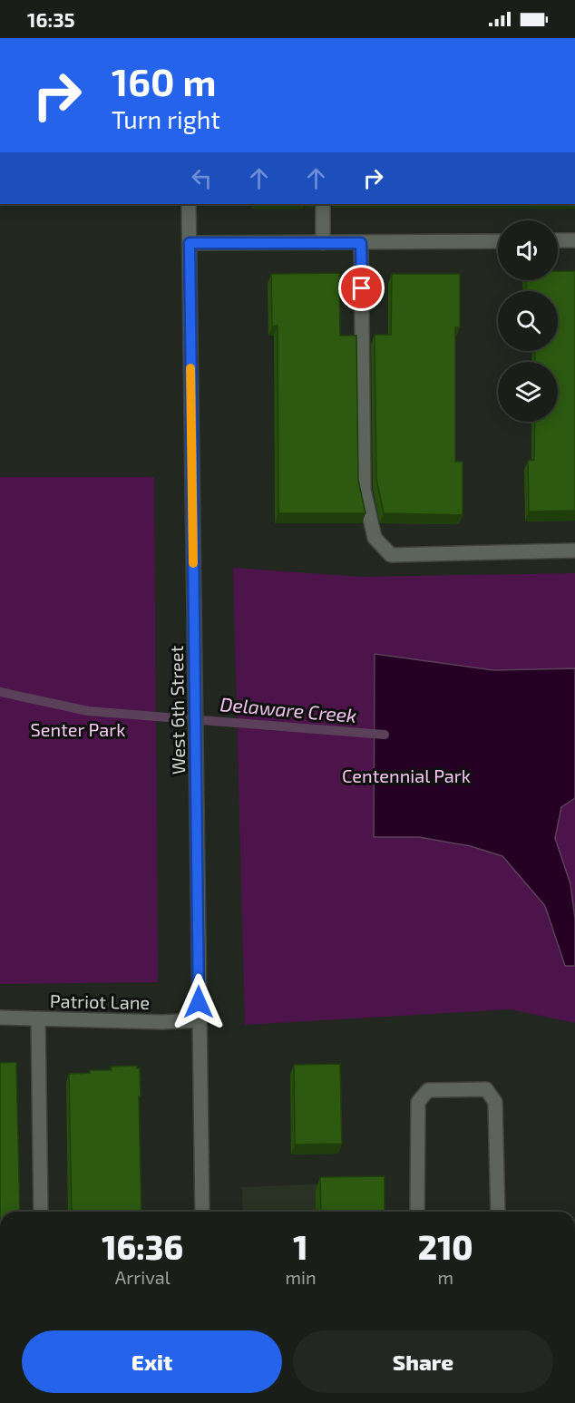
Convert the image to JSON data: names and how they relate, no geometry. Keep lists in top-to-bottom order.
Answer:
{
  "streets": {
    "street": ["West 6th Street", "Patriot Lane"]
  },
  "crossings": [
    ["West 6th Street", "Patriot Lane"]
  ],
  "water": ["Delaware Creek"],
  "parks": ["Senter Park", "Centennial Park"],
  "page": {
    "status": "16:35",
    "turn": ["160 m", "Turn right"],
    "eta": [
      "16:36",
      "Arrival",
      "1",
      "min",
      "210",
      "m"
    ],
    "buttons": ["Exit", "Share"]
  }
}
